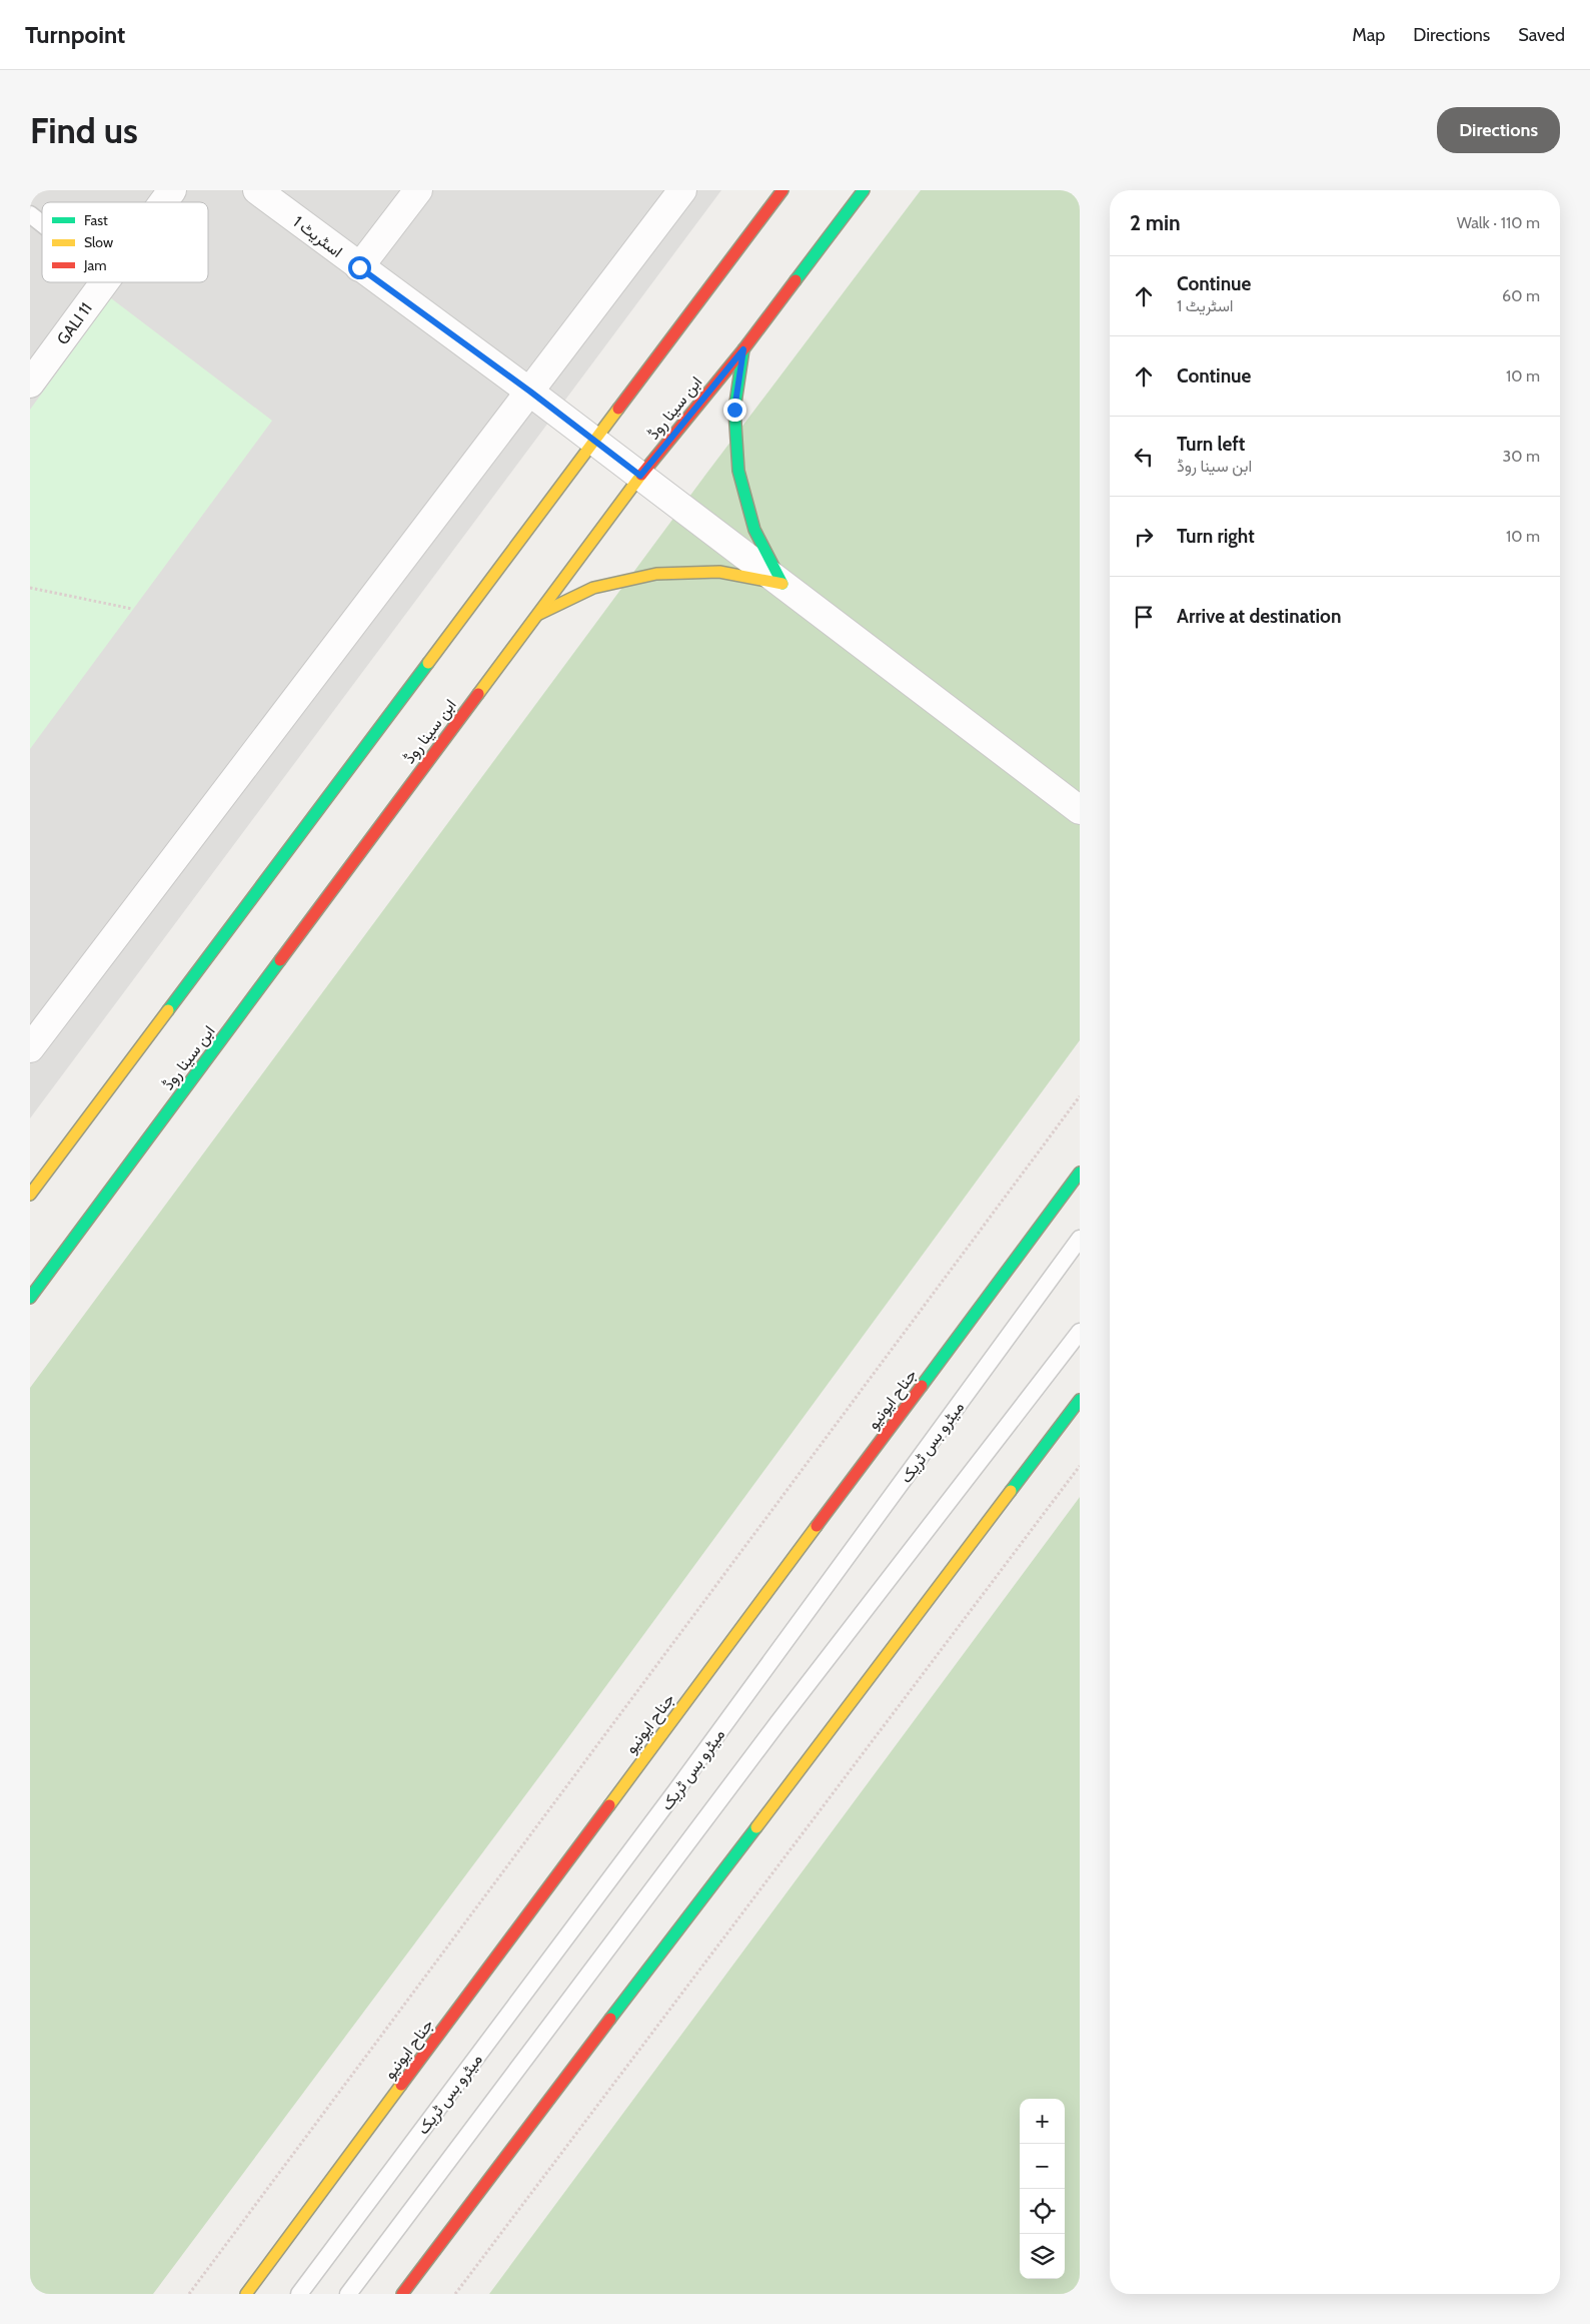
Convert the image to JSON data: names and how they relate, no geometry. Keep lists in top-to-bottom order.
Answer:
{
  "streets": {
    "main road": ["ابن سینا روڈ", "جناح ایونیو"],
    "street": ["اسٹریٹ 1", "GALI 11"],
    "lane": ["میٹرو بس ٹریک"]
  },
  "crossings": [
    ["اسٹریٹ 1", "ابن سینا روڈ"]
  ],
  "legend": ["Fast", "Slow", "Jam"],
  "page": {
    "header": "Turnpoint",
    "nav": ["Map", "Directions", "Saved"],
    "buttons": "Directions",
    "title": "Find us",
    "heading": ["2 min", "Walk · 110 m"],
    "list": [
      ["Continue", "اسٹریٹ 1", "60 m"],
      ["Continue", "10 m"],
      ["Turn left", "ابن سینا روڈ", "30 m"],
      ["Turn right", "10 m"],
      "Arrive at destination"
    ],
    "map_buttons": ["+", "−"]
  }
}
